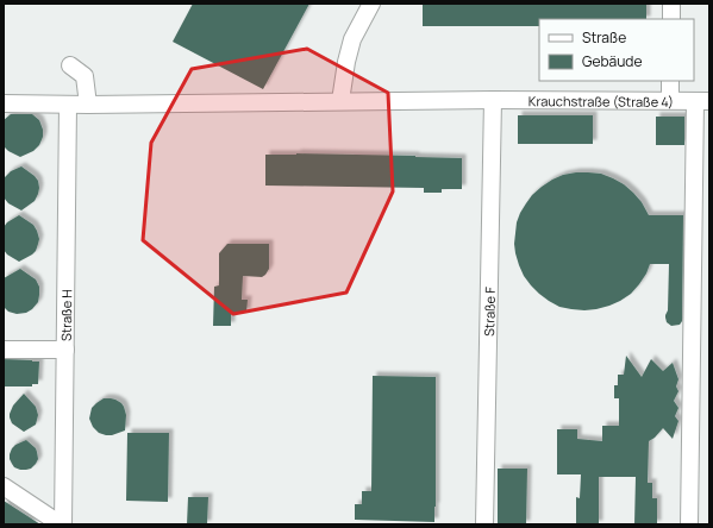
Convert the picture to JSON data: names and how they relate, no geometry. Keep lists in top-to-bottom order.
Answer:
{
  "streets": {
    "street": ["Krauchstraße (Straße 4)", "Straße F", "Straße H"]
  },
  "crossings": [
    ["Krauchstraße (Straße 4)", "Straße F"],
    ["Krauchstraße (Straße 4)", "Straße H"]
  ],
  "legend": ["Straße", "Gebäude"]
}
